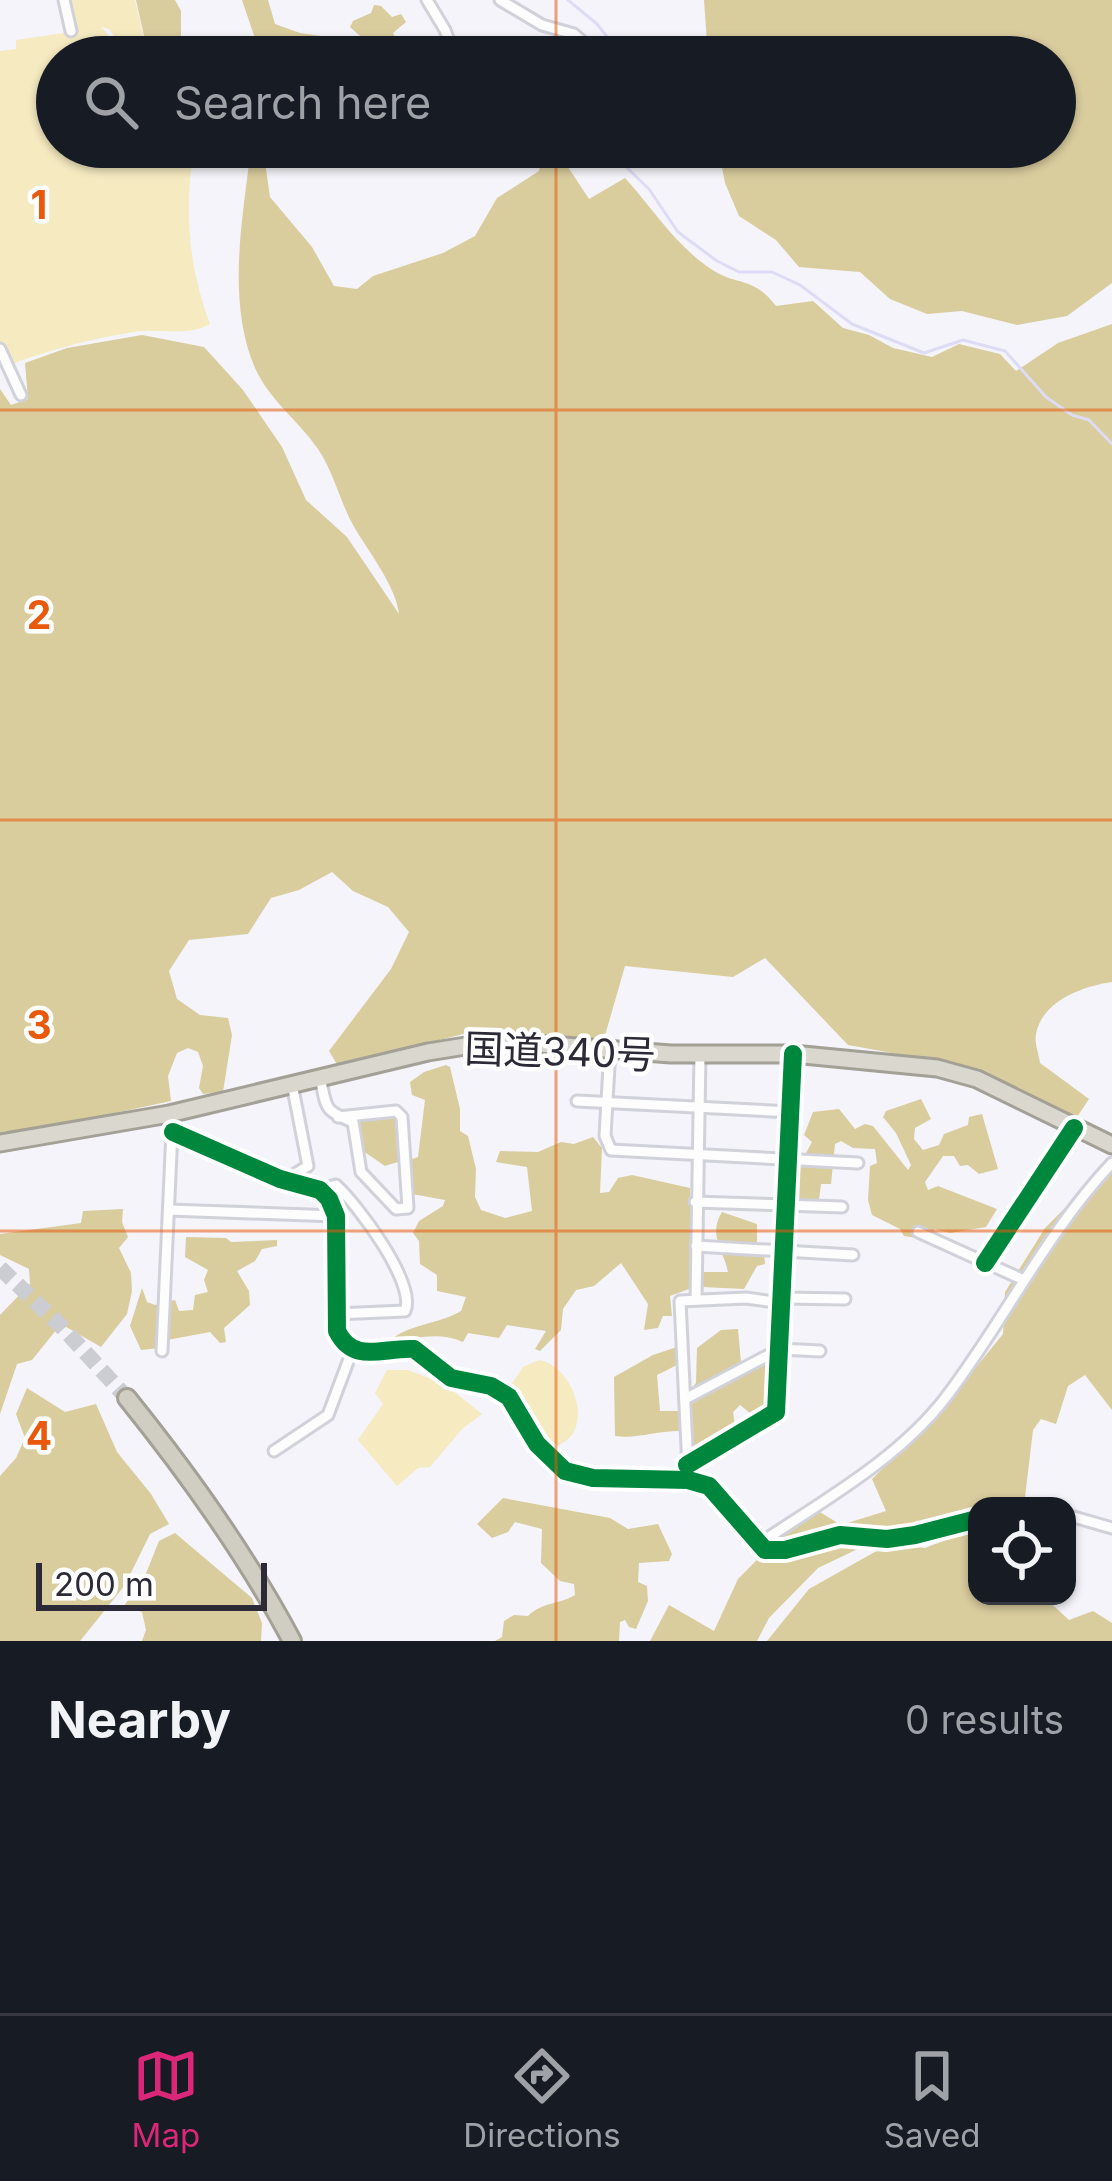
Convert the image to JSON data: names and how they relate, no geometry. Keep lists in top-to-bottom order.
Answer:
{
  "streets": {
    "highway": ["国道340号"]
  },
  "scale_bar": "200 m",
  "page": {
    "search": "Search here",
    "scale": "200 m",
    "heading": ["Nearby", "0 results"],
    "nav": ["Map", "Directions", "Saved"]
  },
  "grid": {
    "rows": [
      "1",
      "2",
      "3",
      "4"
    ]
  }
}
